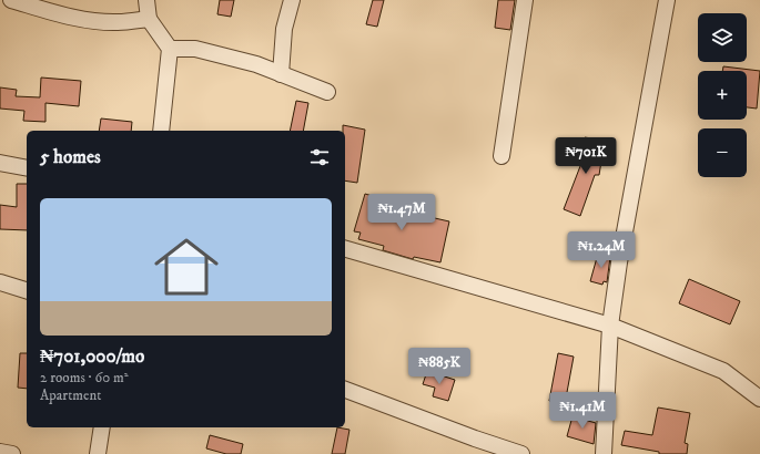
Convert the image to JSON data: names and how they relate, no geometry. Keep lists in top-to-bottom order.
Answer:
{
  "page": {
    "map_buttons": ["+", "−"],
    "heading": "5 homes",
    "price": [
      "₦701K",
      "₦1.47M",
      "₦1.24M",
      "₦885K",
      "₦1.41M"
    ],
    "list": [
      {
        "name": "₦701,000/mo",
        "note": "2 rooms · 60 m² · Apartment"
      }
    ]
  }
}
